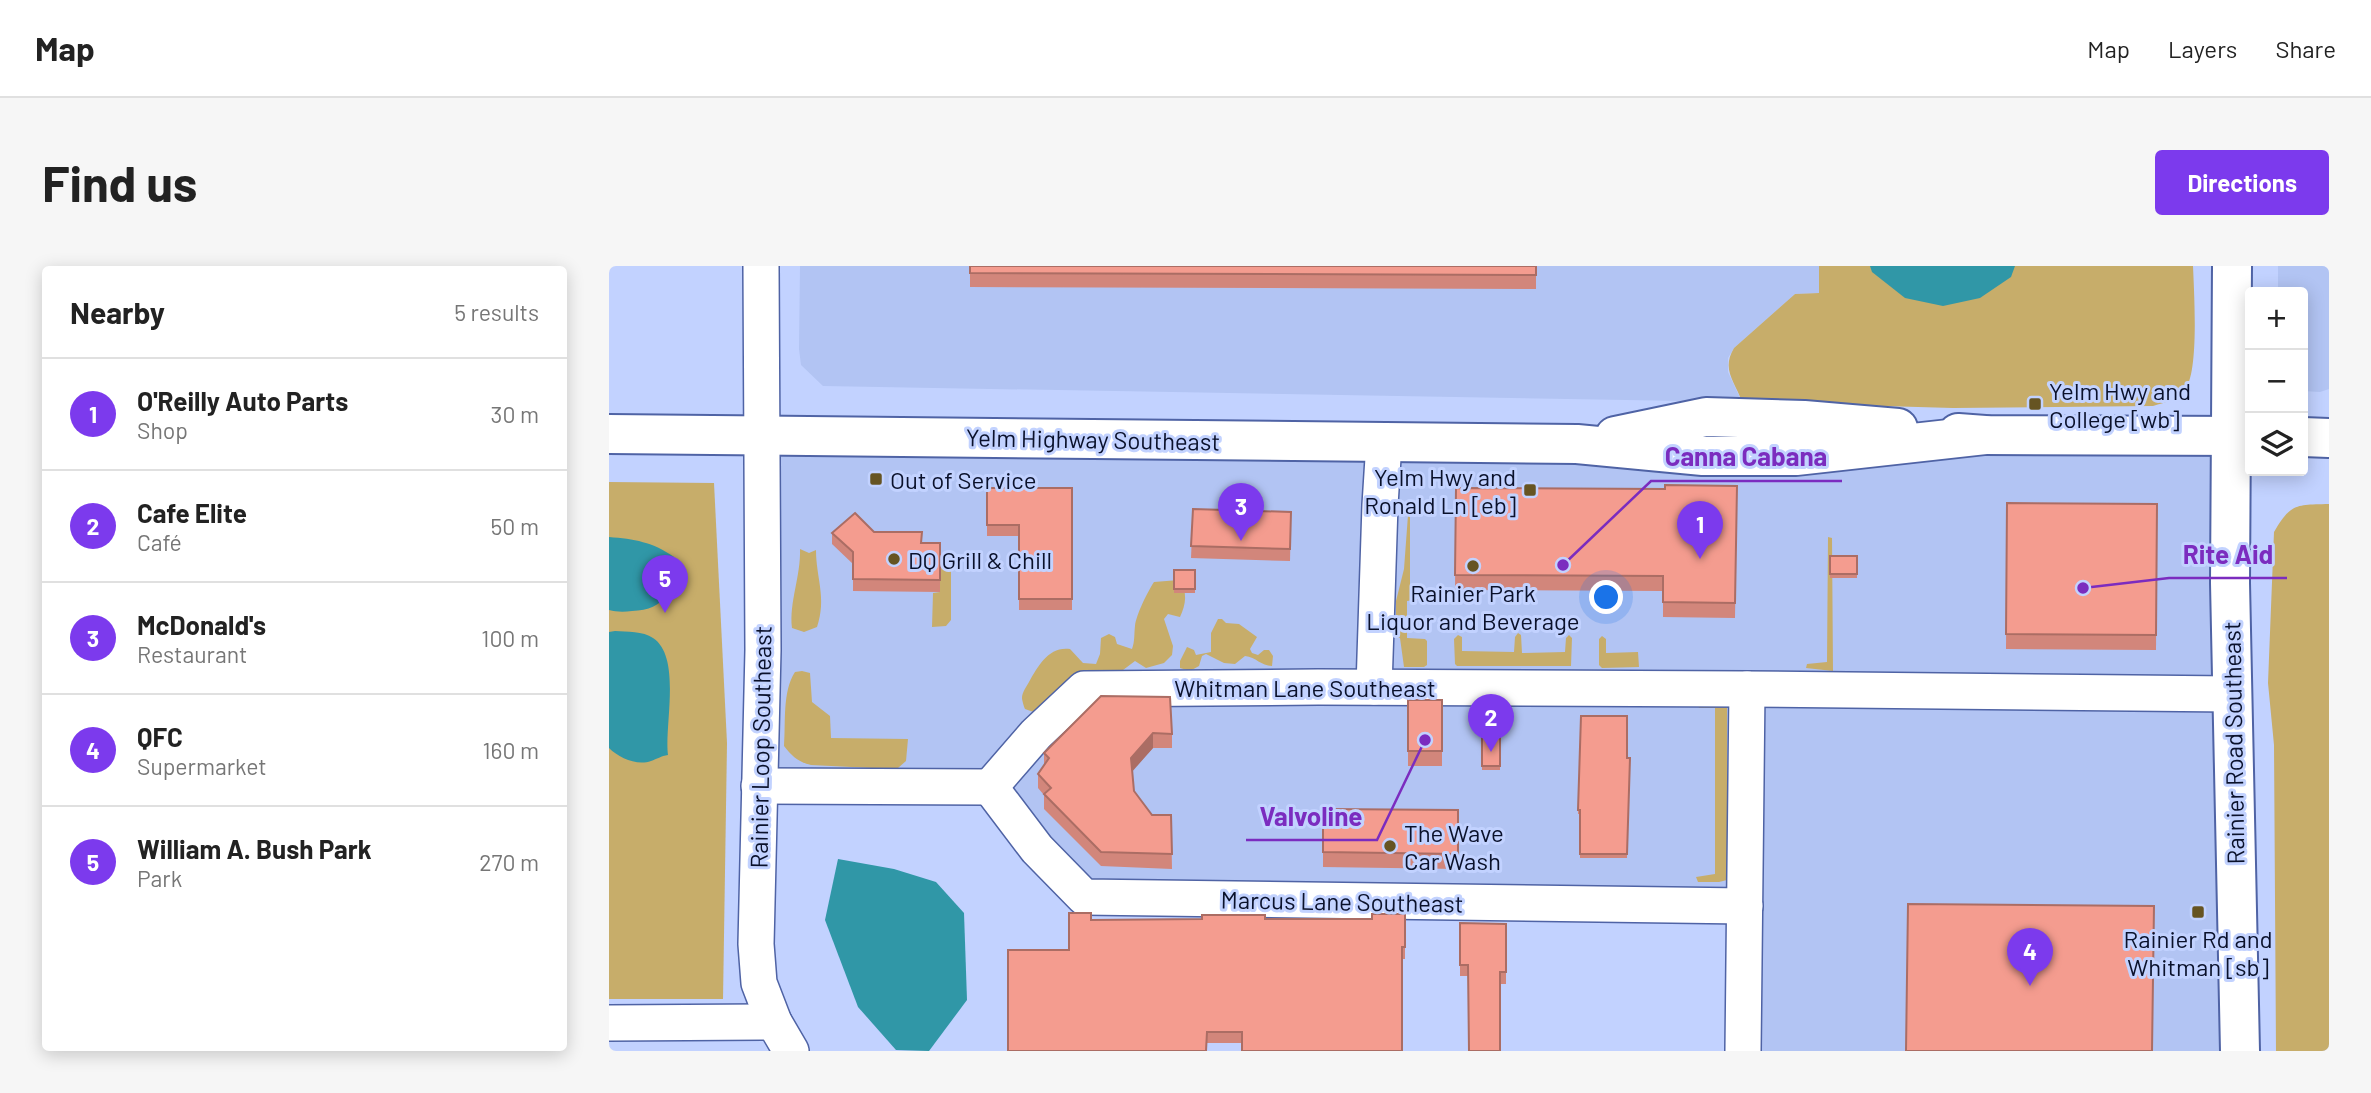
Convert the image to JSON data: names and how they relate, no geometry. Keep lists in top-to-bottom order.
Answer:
{
  "streets": {
    "main road": ["Yelm Highway Southeast", "Rainier Road Southeast"],
    "street": ["Whitman Lane Southeast", "Rainier Loop Southeast", "Marcus Lane Southeast"]
  },
  "crossings": [
    ["Yelm Highway Southeast", "Rainier Road Southeast"],
    ["Yelm Highway Southeast", "Rainier Loop Southeast"],
    ["Whitman Lane Southeast", "Rainier Road Southeast"],
    ["Whitman Lane Southeast", "Marcus Lane Southeast"]
  ],
  "places": {
    "transit": [
      "Yelm Hwy and College [wb]",
      "Out of Service",
      "Yelm Hwy and Ronald Ln [eb]",
      "Rainier Rd and Whitman [sb]"
    ],
    "other": [
      "DQ Grill & Chill",
      "Canna Cabana",
      "Rainier Park Liquor and Beverage",
      "Rite Aid",
      "Valvoline",
      "The Wave Car Wash"
    ]
  },
  "page": {
    "header": "Map",
    "nav": ["Map", "Layers", "Share"],
    "buttons": "Directions",
    "title": "Find us",
    "heading": ["Nearby", "5 results"],
    "map_buttons": ["+", "−"],
    "list": [
      {
        "mark": "1",
        "name": "O'Reilly Auto Parts",
        "note": "Shop",
        "value": "30 m"
      },
      {
        "mark": "2",
        "name": "Cafe Elite",
        "note": "Café",
        "value": "50 m"
      },
      {
        "mark": "3",
        "name": "McDonald's",
        "note": "Restaurant",
        "value": "100 m"
      },
      {
        "mark": "4",
        "name": "QFC",
        "note": "Supermarket",
        "value": "160 m"
      },
      {
        "mark": "5",
        "name": "William A. Bush Park",
        "note": "Park",
        "value": "270 m"
      }
    ],
    "pins": [
      "3",
      "1",
      "5",
      "2",
      "4"
    ]
  }
}
